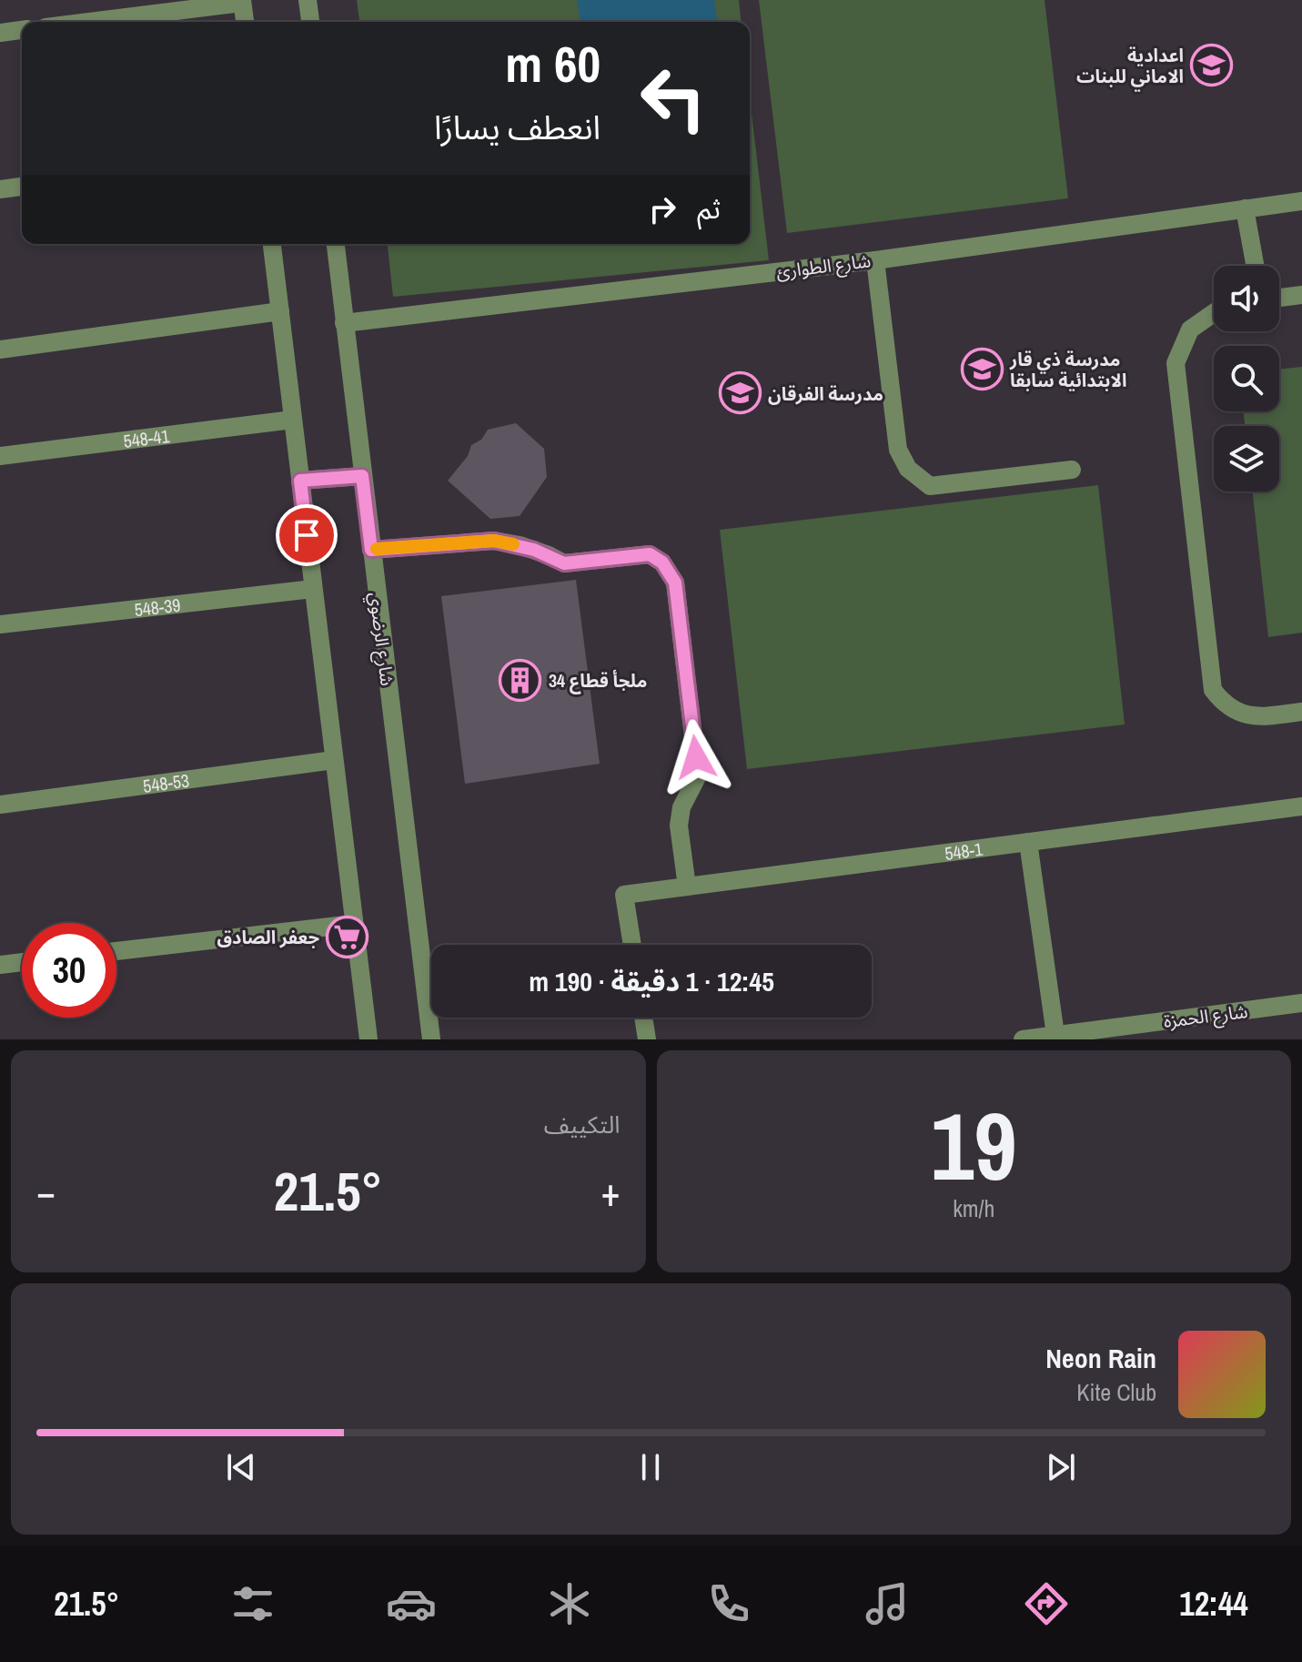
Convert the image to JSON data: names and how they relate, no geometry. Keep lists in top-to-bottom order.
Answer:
{
  "streets": {
    "street": [
      "شارع الطوارئ",
      "548-41",
      "548-39",
      "شارع الرضوي",
      "548-53",
      "548-1",
      "شارع الحمزة"
    ]
  },
  "crossings": [
    ["شارع الطوارئ", "شارع الرضوي"]
  ],
  "places": {
    "school or university": ["اعدادية الاماني للبنات", "مدرسة ذي قار الابتدائية سابقا", "مدرسة الفرقان"],
    "building": ["ملجأ قطاع 34"],
    "supermarket": ["جعفر الصادق"]
  },
  "page": {
    "turn": ["60 m", "انعطف يسارًا"],
    "then": "ثم",
    "limit": "30",
    "trip": "12:45 · 1 دقيقة · 190 m",
    "tile": [
      ["19", "km/h"],
      "التكييف"
    ],
    "heat": ["−", "21.5°", "+"],
    "song": ["Neon Rain", "Kite Club"],
    "tabs": ["12:44", "21.5°"]
  }
}
